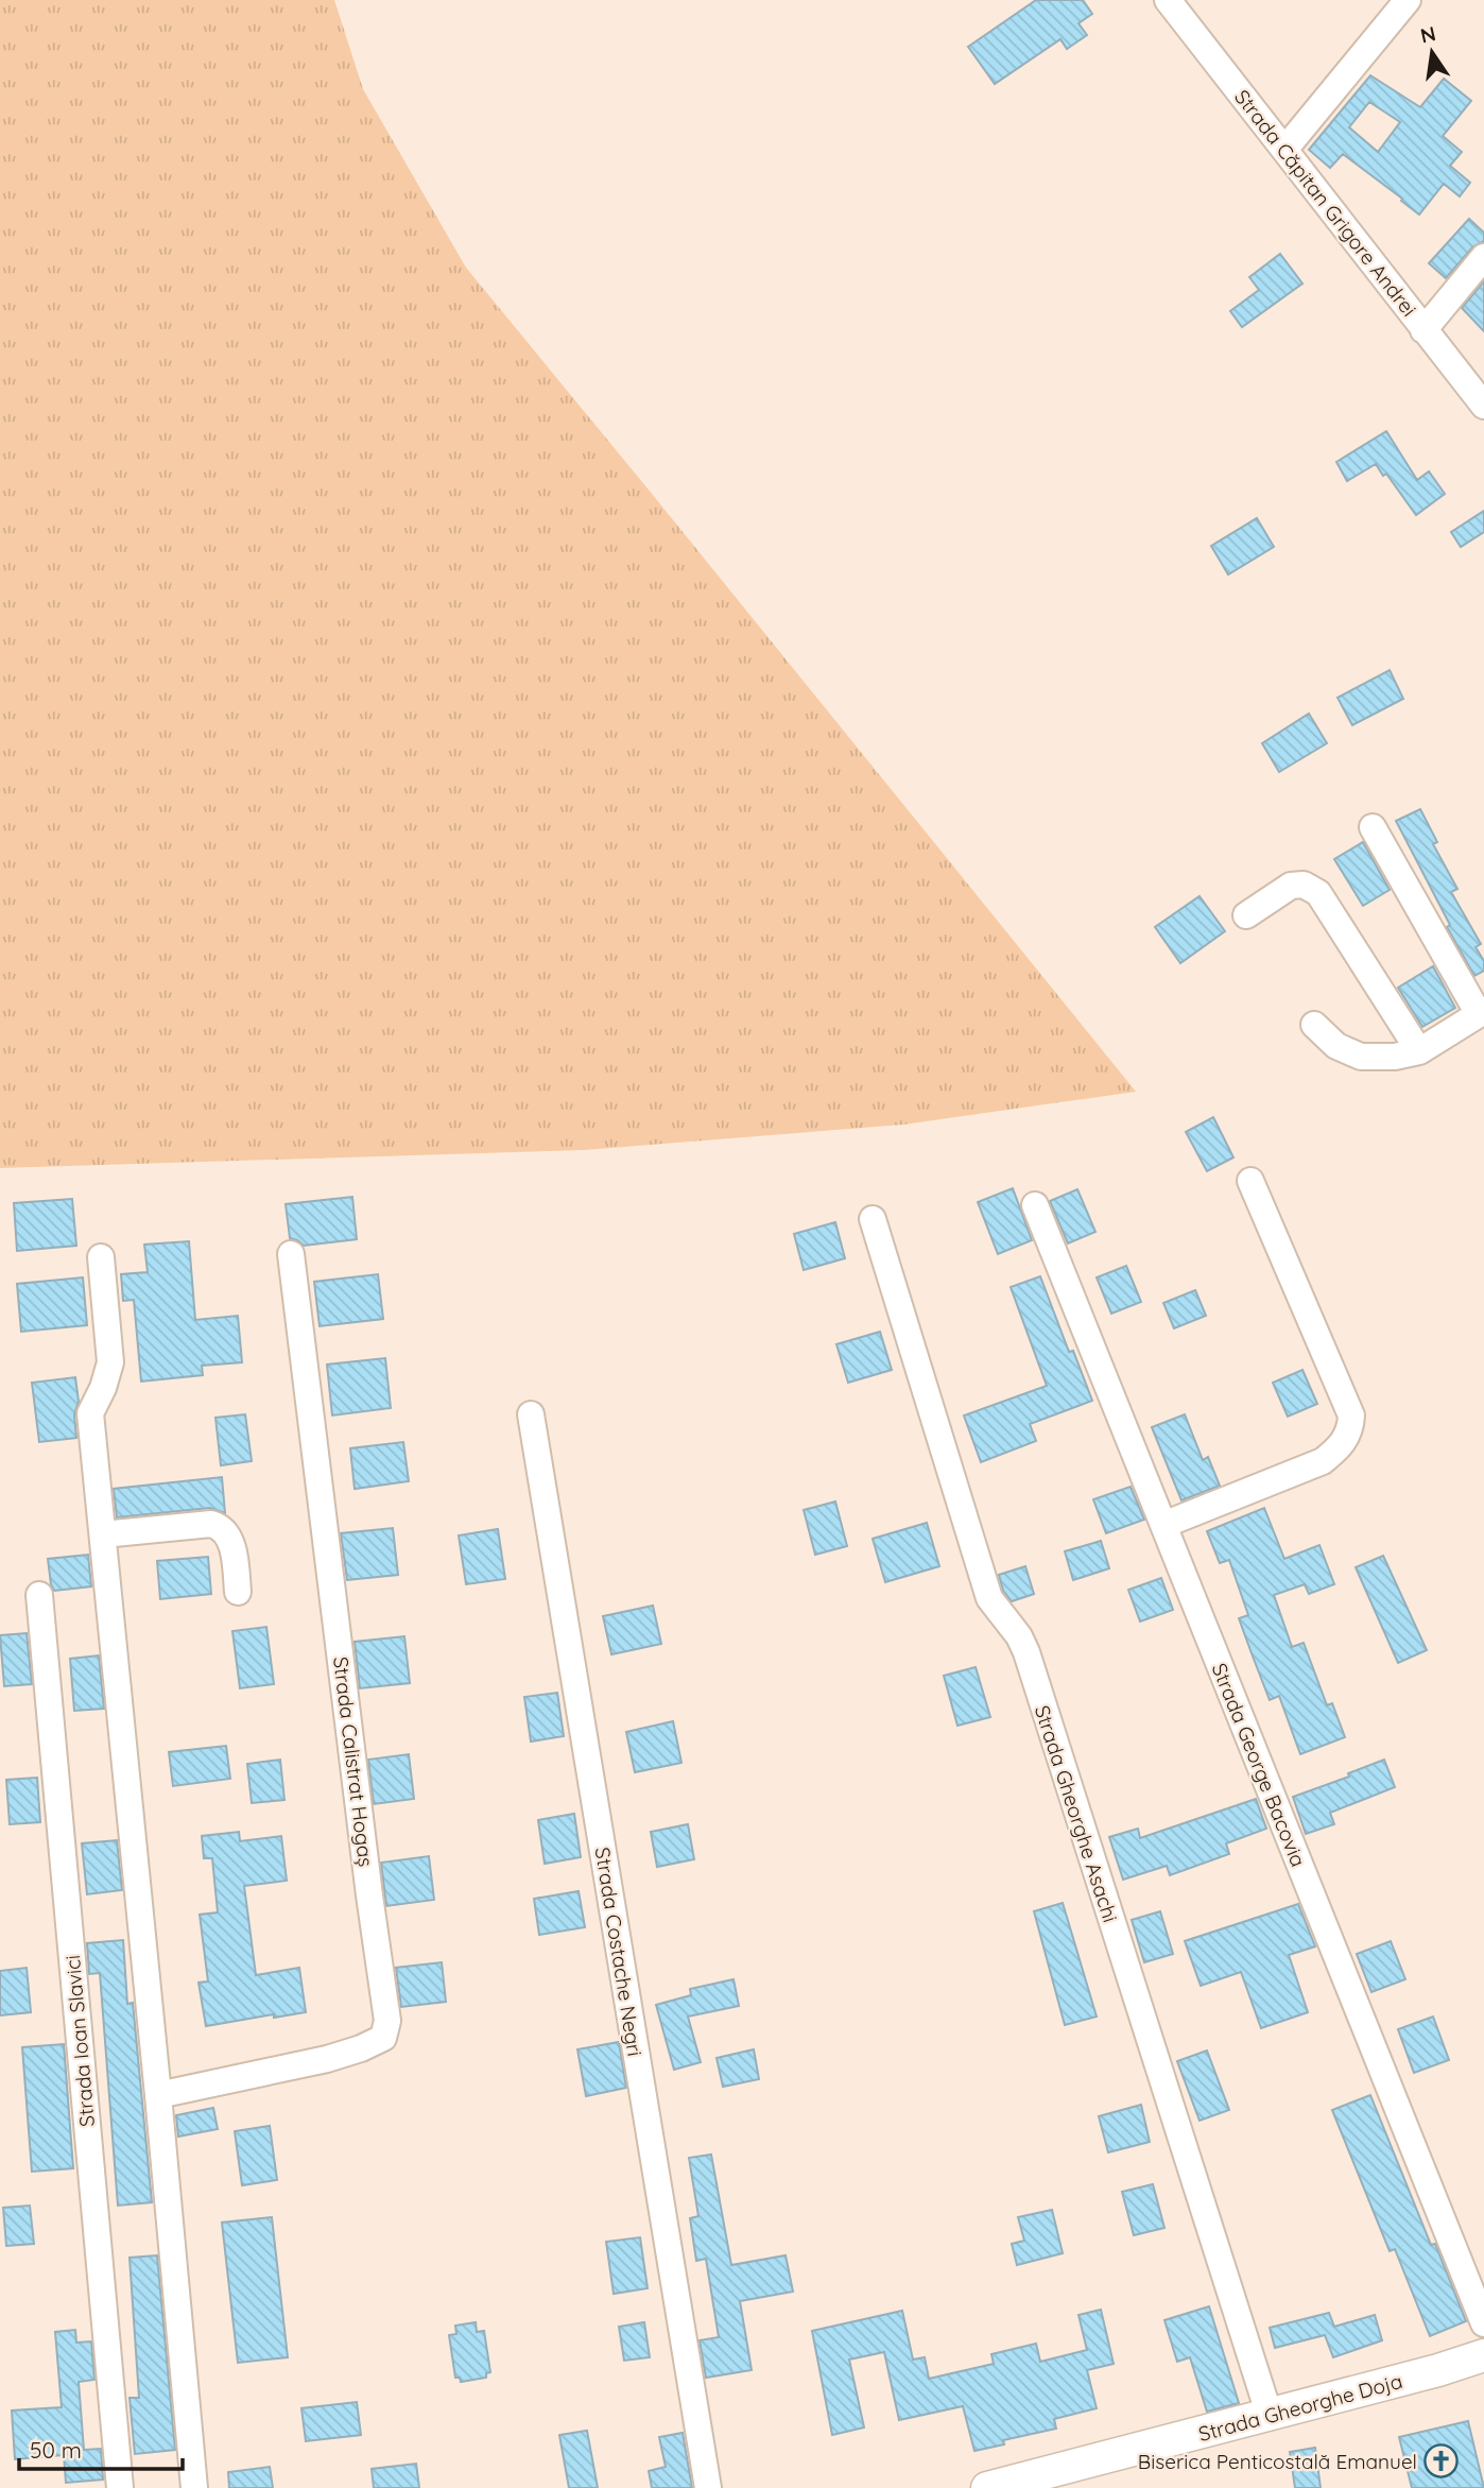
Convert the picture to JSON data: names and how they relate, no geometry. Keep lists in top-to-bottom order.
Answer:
{
  "streets": {
    "street": [
      "Strada Căpitan Grigore Andrei",
      "Strada Calistrat Hogaș",
      "Strada George Bacovia",
      "Strada Gheorghe Asachi",
      "Strada Costache Negri",
      "Strada Ioan Slavici",
      "Strada Gheorghe Doja"
    ]
  },
  "crossings": [
    ["Strada Gheorghe Asachi", "Strada Gheorghe Doja"]
  ],
  "places": {
    "church": ["Biserica Penticostală Emanuel"]
  },
  "scale_bar": "50 m",
  "north": "top"
}
